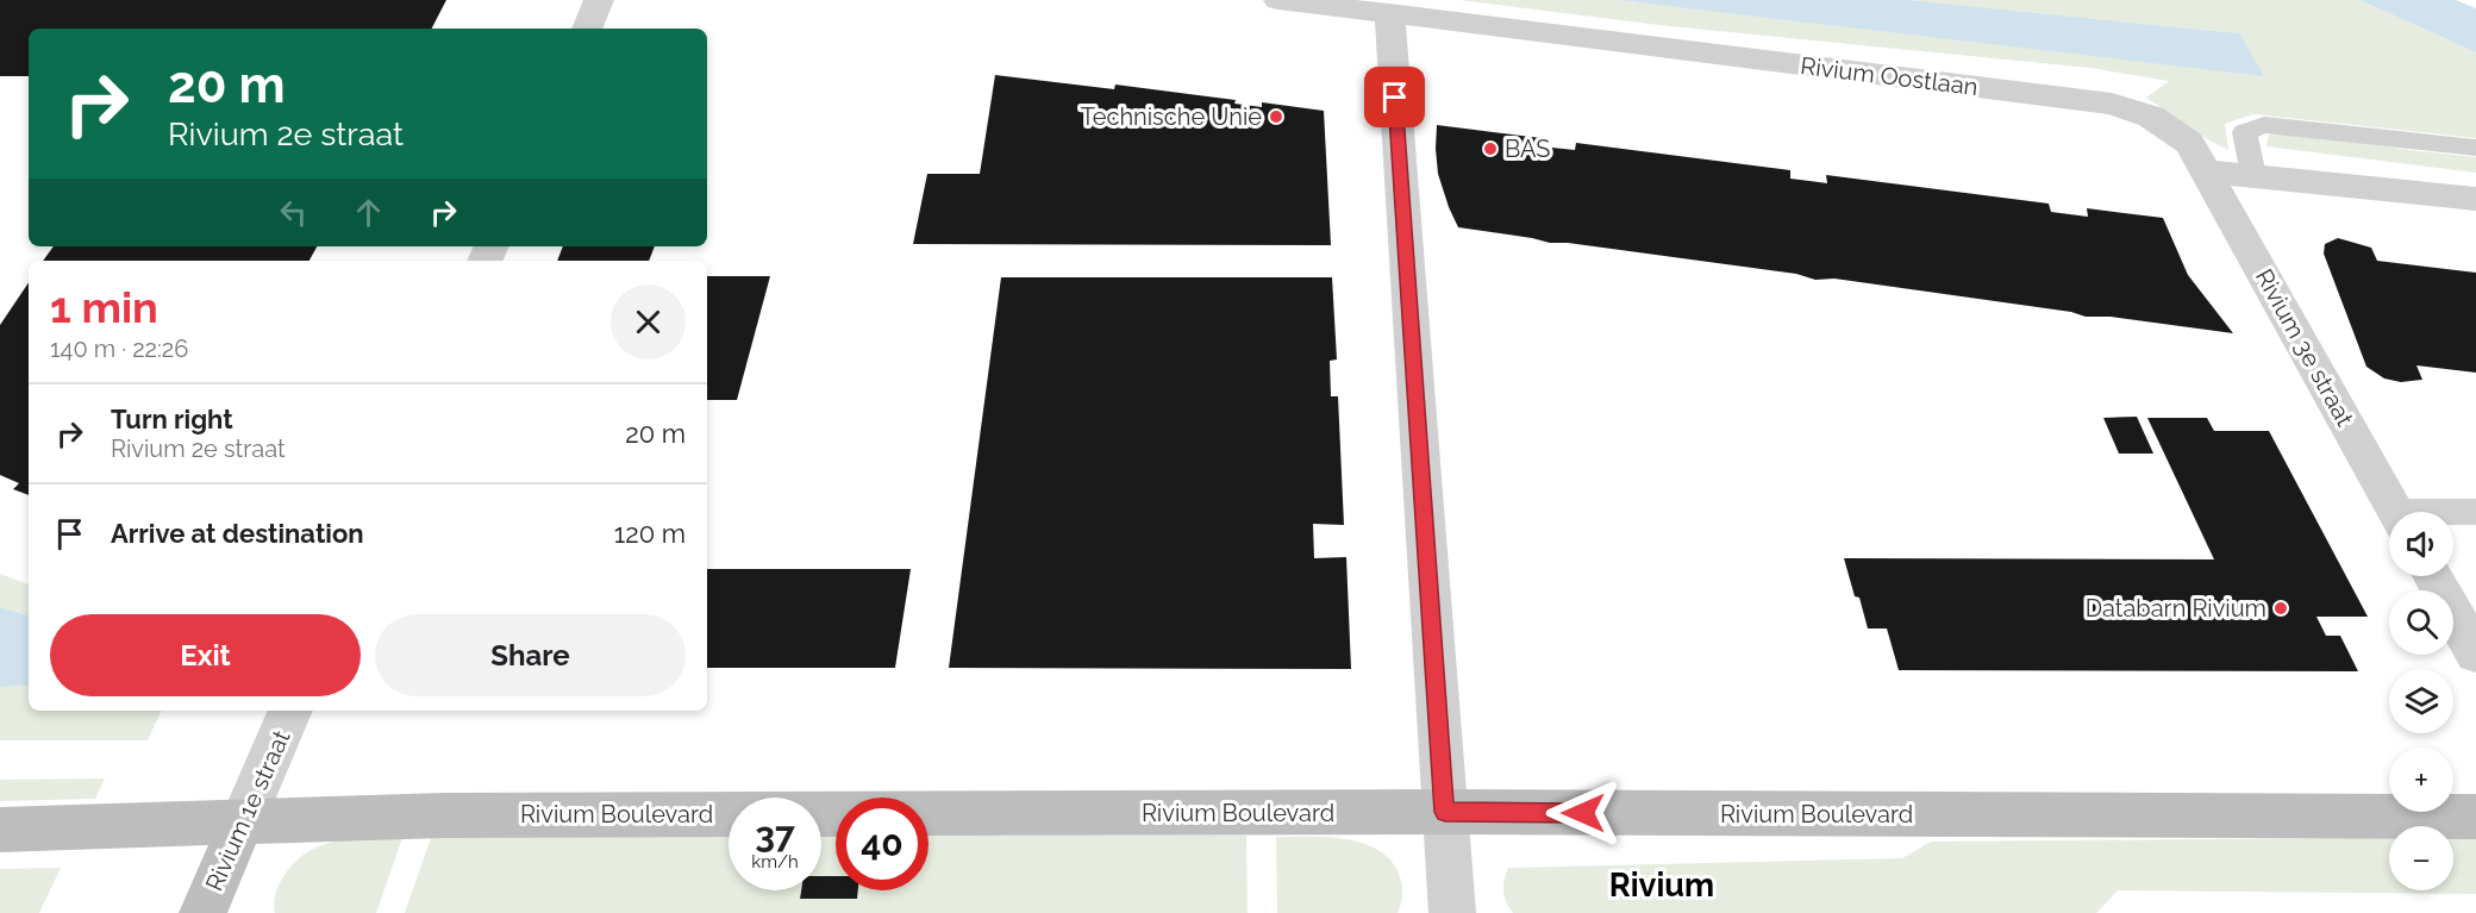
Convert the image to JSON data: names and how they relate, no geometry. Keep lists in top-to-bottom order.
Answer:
{
  "streets": {
    "street": [
      "Rivium Oostlaan",
      "Rivium 3e straat",
      "Rivium 1e straat",
      "Rivium Boulevard"
    ]
  },
  "crossings": [
    ["Rivium Oostlaan", "Rivium 3e straat"],
    ["Rivium 1e straat", "Rivium Boulevard"]
  ],
  "districts": ["Rivium"],
  "places": ["Technische Unie", "BAS", "Databarn Rivium"],
  "page": {
    "turn": ["20 m", "Rivium 2e straat"],
    "heading": ["1 min", "140 m · 22:26"],
    "list": [
      {
        "name": "Turn right",
        "note": "Rivium 2e straat",
        "value": "20 m"
      },
      {
        "name": "Arrive at destination",
        "value": "120 m"
      }
    ],
    "map_buttons": ["+", "−"],
    "buttons": ["Exit", "Share"],
    "speed": "37 km/h",
    "limit": "40"
  }
}
